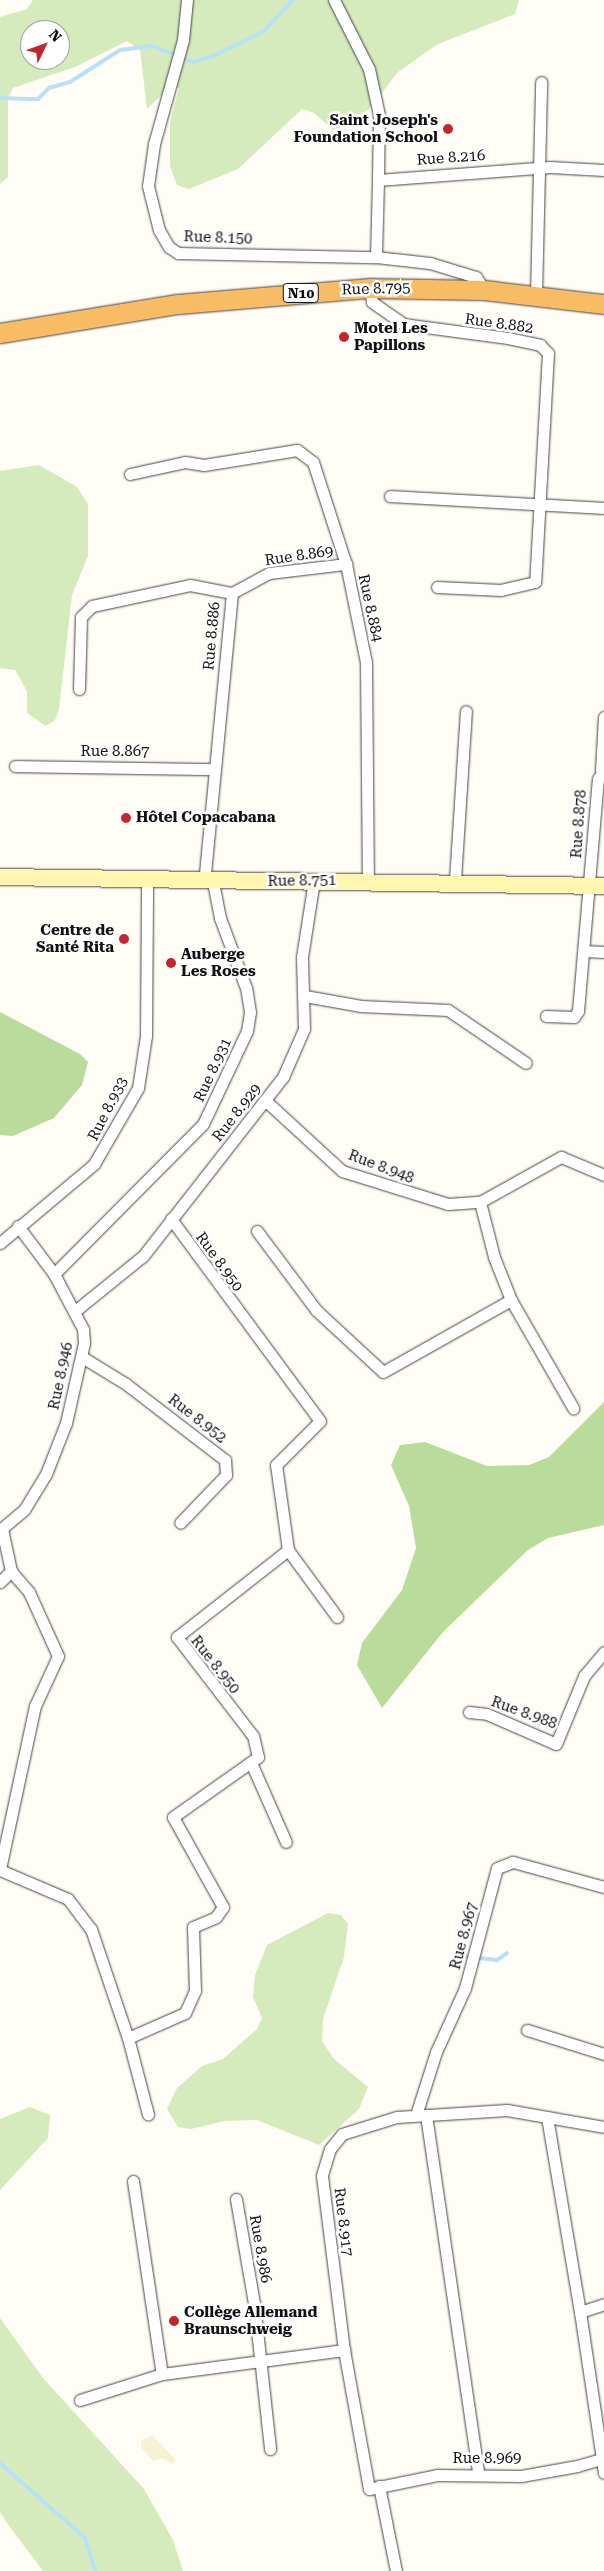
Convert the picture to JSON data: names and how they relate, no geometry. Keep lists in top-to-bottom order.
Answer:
{
  "streets": {
    "highway": ["Rue 8.795", "N10"],
    "main road": ["Rue 8.751"],
    "street": [
      "Rue 8.216",
      "Rue 8.150",
      "Rue 8.882",
      "Rue 8.869",
      "Rue 8.884",
      "Rue 8.886",
      "Rue 8.867",
      "Rue 8.878",
      "Rue 8.931",
      "Rue 8.933",
      "Rue 8.929",
      "Rue 8.948",
      "Rue 8.950",
      "Rue 8.946",
      "Rue 8.952",
      "Rue 8.988",
      "Rue 8.967",
      "Rue 8.917",
      "Rue 8.986",
      "Rue 8.969"
    ]
  },
  "crossings": [
    ["Rue 8.150", "Rue 8.795"],
    ["Rue 8.795", "Rue 8.882"],
    ["Rue 8.869", "Rue 8.884"],
    ["Rue 8.869", "Rue 8.886"],
    ["Rue 8.884", "Rue 8.751"],
    ["Rue 8.886", "Rue 8.867"],
    ["Rue 8.886", "Rue 8.751"],
    ["Rue 8.886", "Rue 8.931"],
    ["Rue 8.878", "Rue 8.751"],
    ["Rue 8.751", "Rue 8.931"],
    ["Rue 8.751", "Rue 8.933"],
    ["Rue 8.751", "Rue 8.929"],
    ["Rue 8.931", "Rue 8.946"],
    ["Rue 8.933", "Rue 8.946"],
    ["Rue 8.929", "Rue 8.948"],
    ["Rue 8.929", "Rue 8.950"],
    ["Rue 8.929", "Rue 8.946"],
    ["Rue 8.946", "Rue 8.952"],
    ["Rue 8.967", "Rue 8.917"]
  ],
  "places": [
    "Saint Joseph's Foundation School",
    "Motel Les Papillons",
    "Hôtel Copacabana",
    "Centre de Santé Rita",
    "Auberge Les Roses",
    "Collège Allemand Braunschweig"
  ],
  "north": "top right"
}
